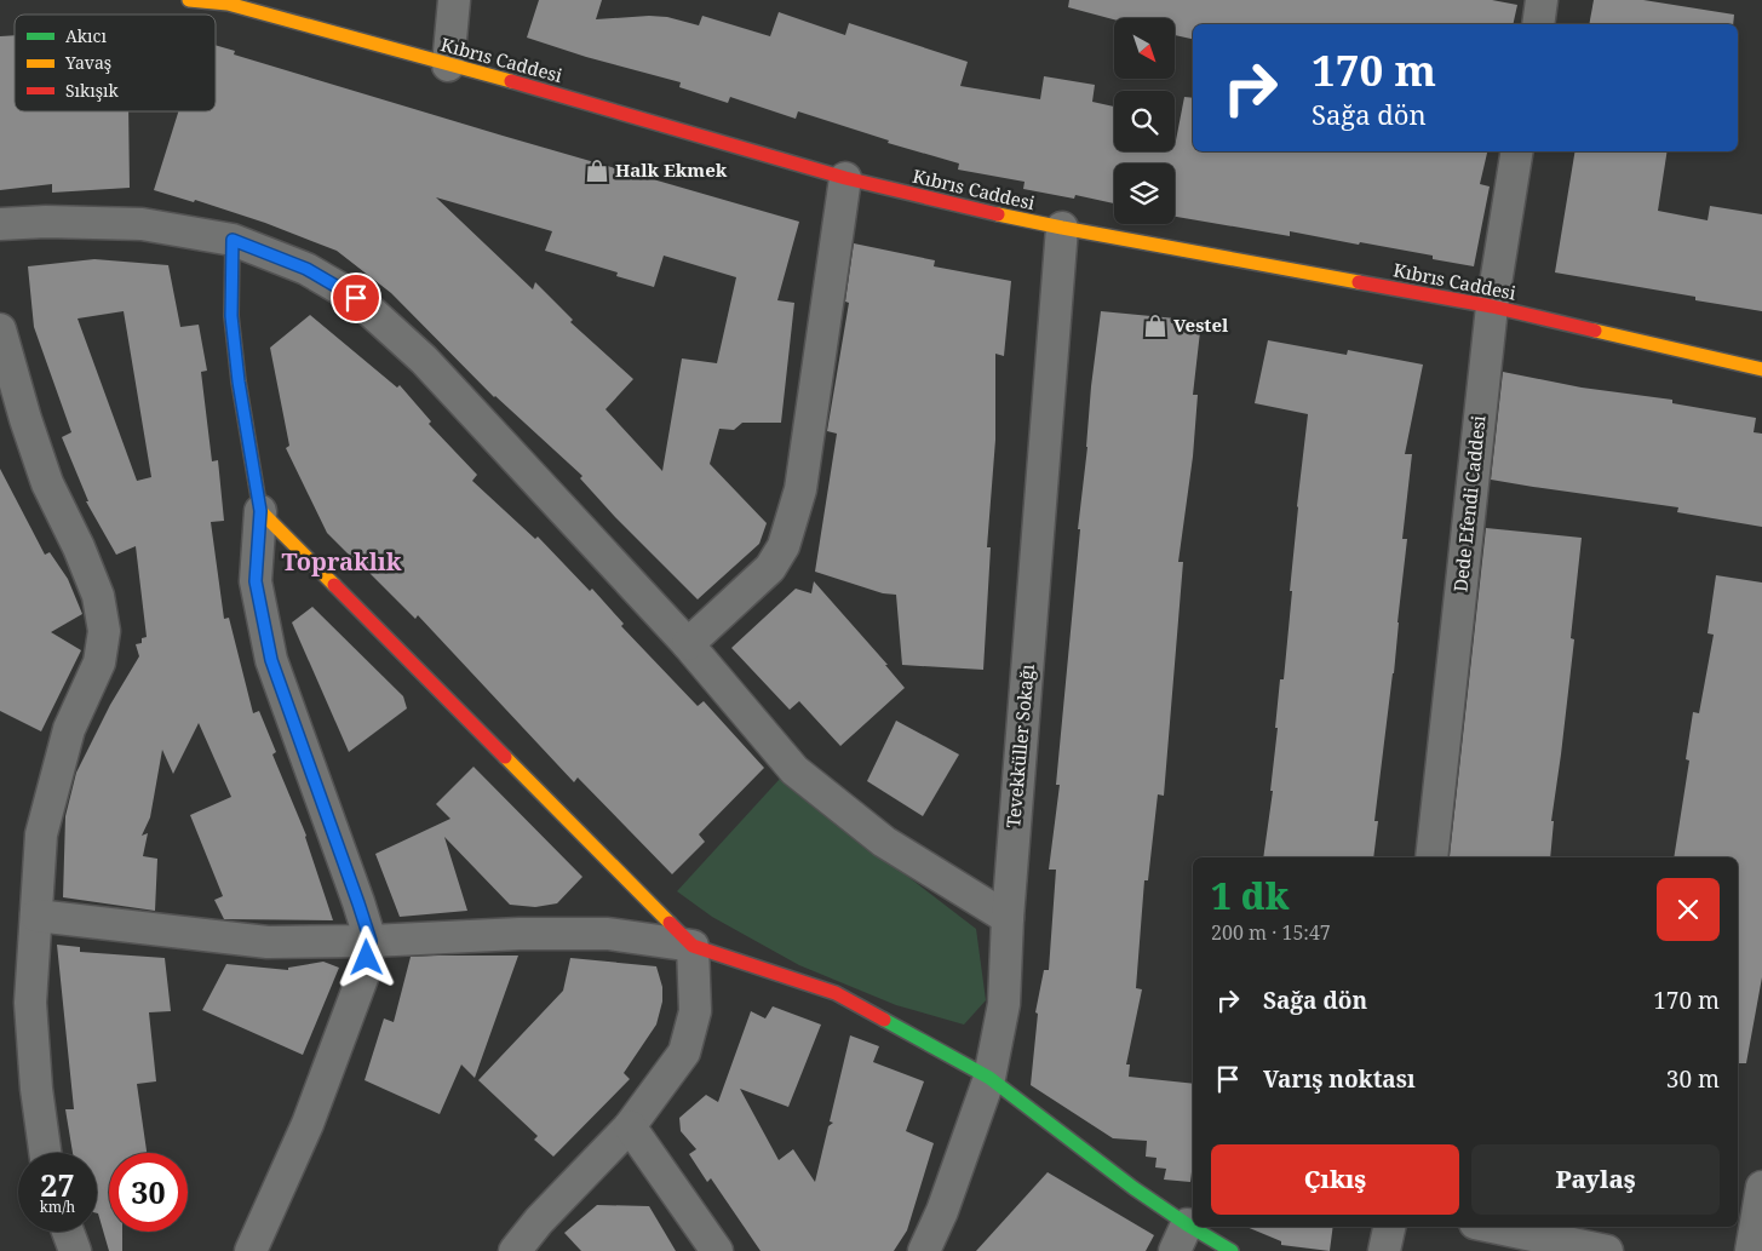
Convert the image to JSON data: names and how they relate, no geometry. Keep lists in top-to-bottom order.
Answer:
{
  "streets": {
    "main road": ["Kıbrıs Caddesi"],
    "street": ["Dede Efendi Caddesi", "Tevekküller Sokağı"]
  },
  "crossings": [
    ["Kıbrıs Caddesi", "Dede Efendi Caddesi"],
    ["Kıbrıs Caddesi", "Tevekküller Sokağı"]
  ],
  "districts": ["Topraklık"],
  "places": {
    "shop": ["Halk Ekmek", "Vestel"]
  },
  "legend": ["Akıcı", "Yavaş", "Sıkışık"],
  "north": "bottom right",
  "page": {
    "turn": ["170 m", "Sağa dön"],
    "heading": ["1 dk", "200 m · 15:47"],
    "list": [
      {
        "name": "Sağa dön",
        "value": "170 m"
      },
      {
        "name": "Varış noktası",
        "value": "30 m"
      }
    ],
    "buttons": ["Çıkış", "Paylaş"],
    "speed": "27 km/h",
    "limit": "30"
  }
}
